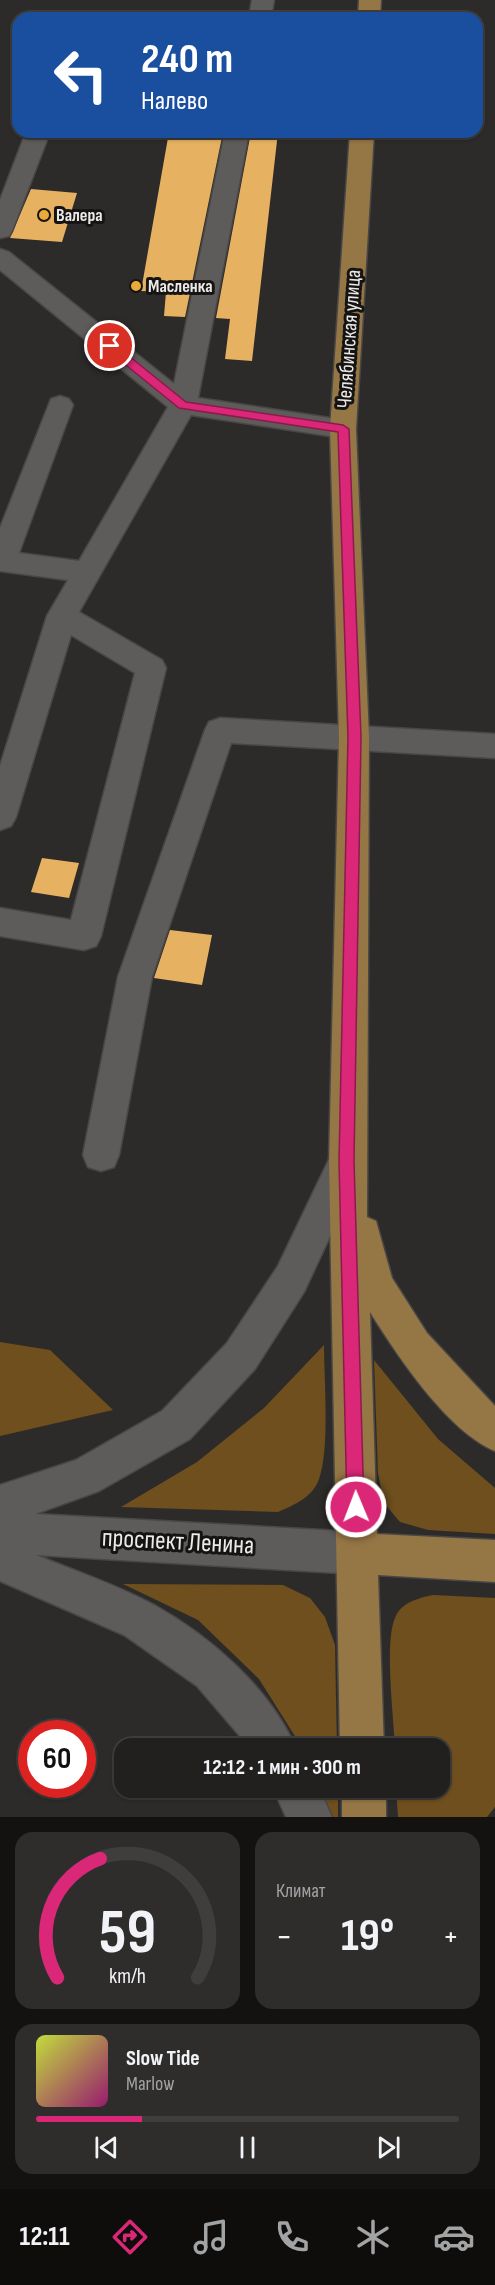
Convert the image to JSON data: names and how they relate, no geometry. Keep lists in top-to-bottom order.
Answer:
{
  "streets": {
    "main road": ["Челябинская улица"],
    "street": ["проспект Ленина"]
  },
  "crossings": [
    ["Челябинская улица", "проспект Ленина"]
  ],
  "places": ["Валера", "Масленка"],
  "page": {
    "turn": ["240 m", "Налево"],
    "limit": "60",
    "trip": "12:12 · 1 мин · 300 m",
    "tile": "Климат",
    "heat": ["−", "19°", "+"],
    "song": ["Slow Tide", "Marlow"],
    "tabs": "12:11",
    "gauge": ["59", "km/h"]
  }
}
